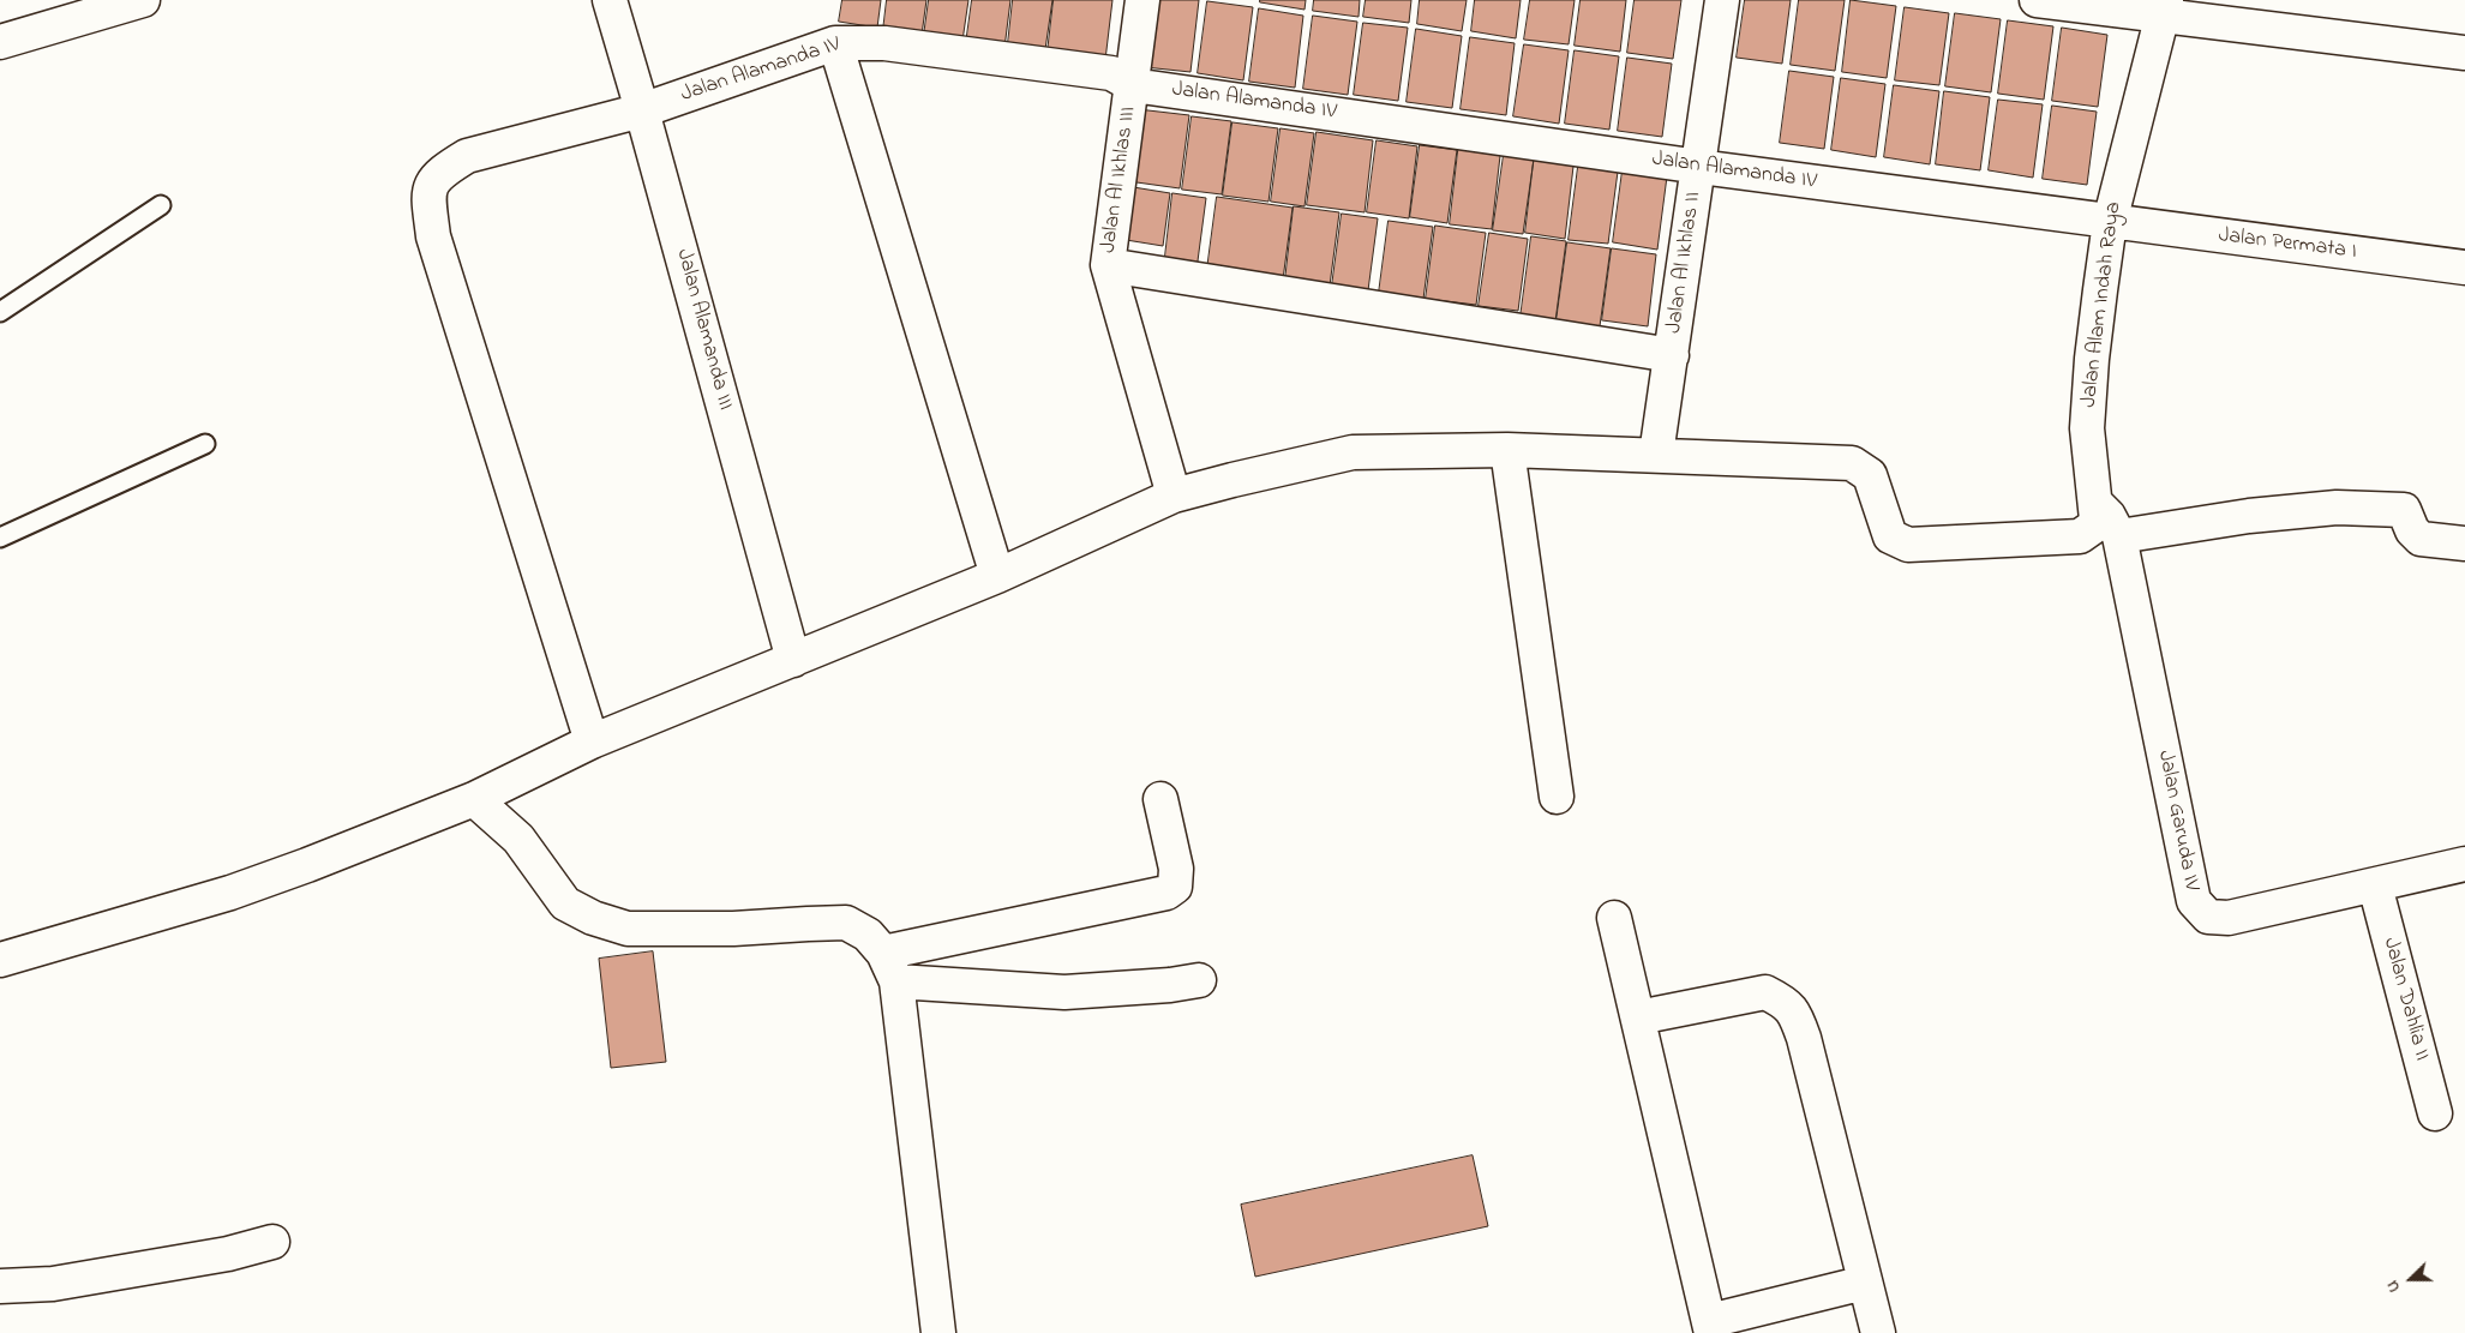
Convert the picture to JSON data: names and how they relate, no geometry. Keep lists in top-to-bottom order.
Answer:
{
  "streets": {
    "street": [
      "Jalan Alamanda IV",
      "Jalan Al Ikhlas III",
      "Jalan Permata I",
      "Jalan Al Ikhlas II",
      "Jalan Alam Indah Raya",
      "Jalan Alamanda III",
      "Jalan Garuda IV",
      "Jalan Dahlia II"
    ]
  },
  "crossings": [
    ["Jalan Alamanda IV", "Jalan Al Ikhlas III"],
    ["Jalan Alamanda IV", "Jalan Permata I"],
    ["Jalan Alamanda IV", "Jalan Al Ikhlas II"],
    ["Jalan Alamanda IV", "Jalan Alam Indah Raya"],
    ["Jalan Alamanda IV", "Jalan Alamanda III"],
    ["Jalan Permata I", "Jalan Alam Indah Raya"],
    ["Jalan Alam Indah Raya", "Jalan Garuda IV"],
    ["Jalan Garuda IV", "Jalan Dahlia II"]
  ],
  "north": "left"
}
